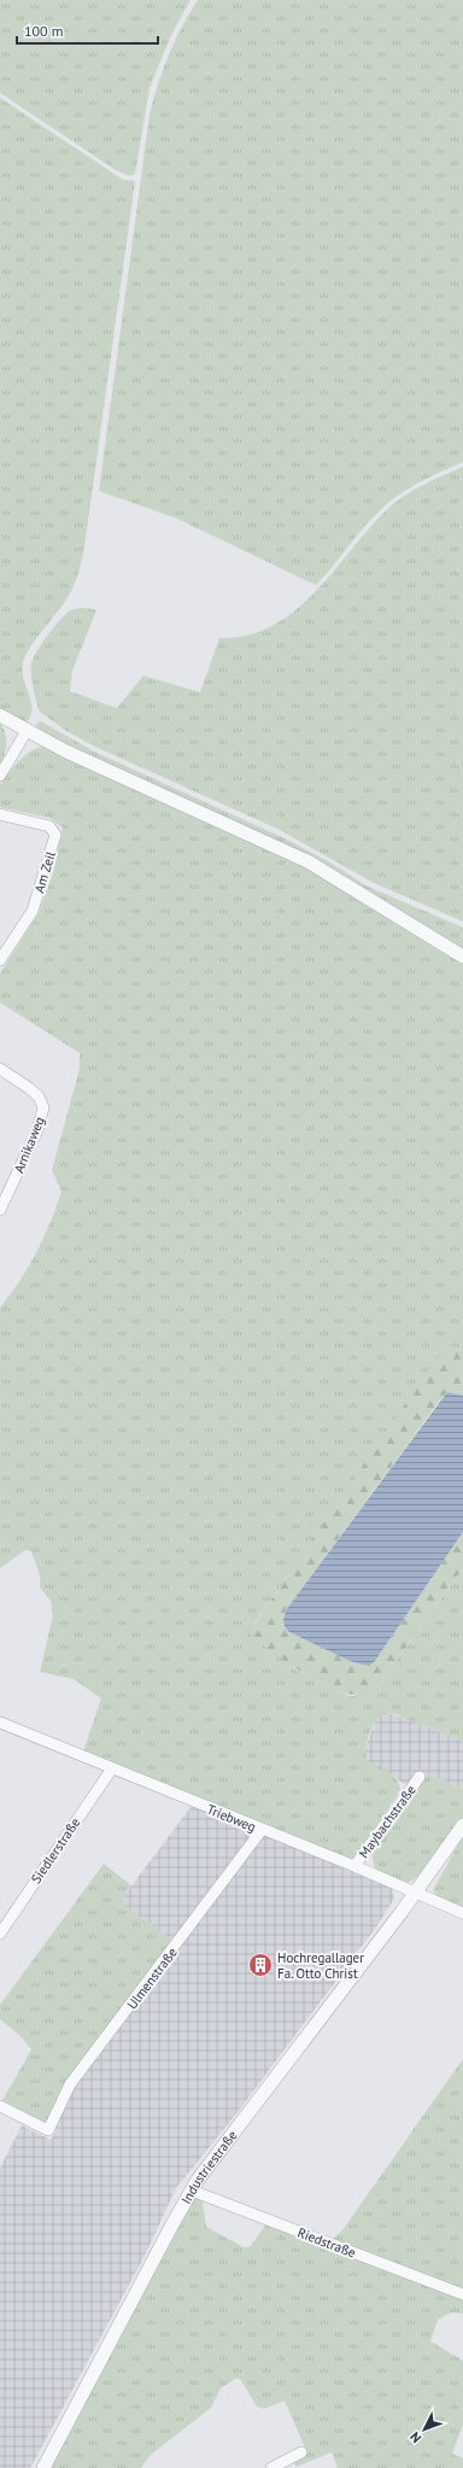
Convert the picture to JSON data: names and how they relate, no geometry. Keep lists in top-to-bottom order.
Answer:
{
  "streets": {
    "street": [
      "Am Zeil",
      "Arnikaweg",
      "Triebweg",
      "Maybachstraße",
      "Siedlerstraße",
      "Ulmenstraße",
      "Industriestraße",
      "Riedstraße"
    ]
  },
  "crossings": [
    ["Triebweg", "Maybachstraße"],
    ["Triebweg", "Siedlerstraße"],
    ["Triebweg", "Ulmenstraße"],
    ["Triebweg", "Industriestraße"],
    ["Industriestraße", "Riedstraße"]
  ],
  "places": {
    "building": ["Hochregallager Fa. Otto Christ"]
  },
  "scale_bar": "100 m",
  "north": "bottom left"
}
